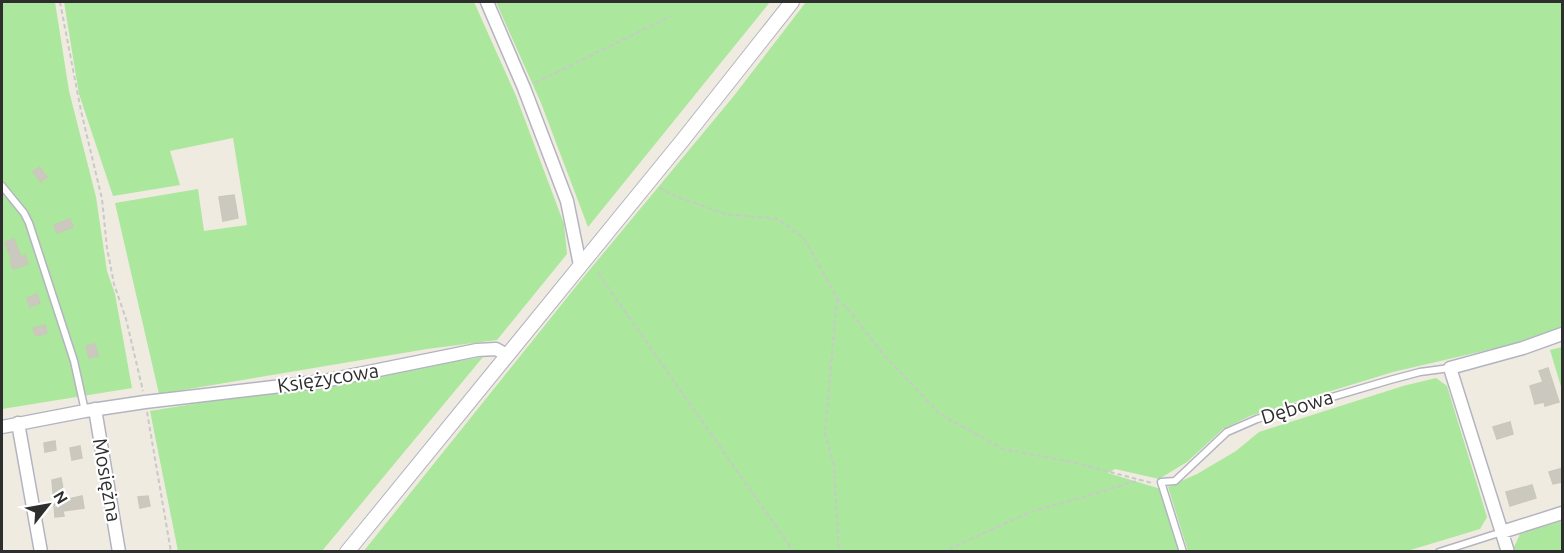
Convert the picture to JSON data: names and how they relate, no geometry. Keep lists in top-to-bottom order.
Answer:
{
  "streets": {
    "street": ["Księżycowa", "Dębowa", "Mosiężna"]
  },
  "crossings": [
    ["Księżycowa", "Mosiężna"]
  ],
  "north": "top right"
}
